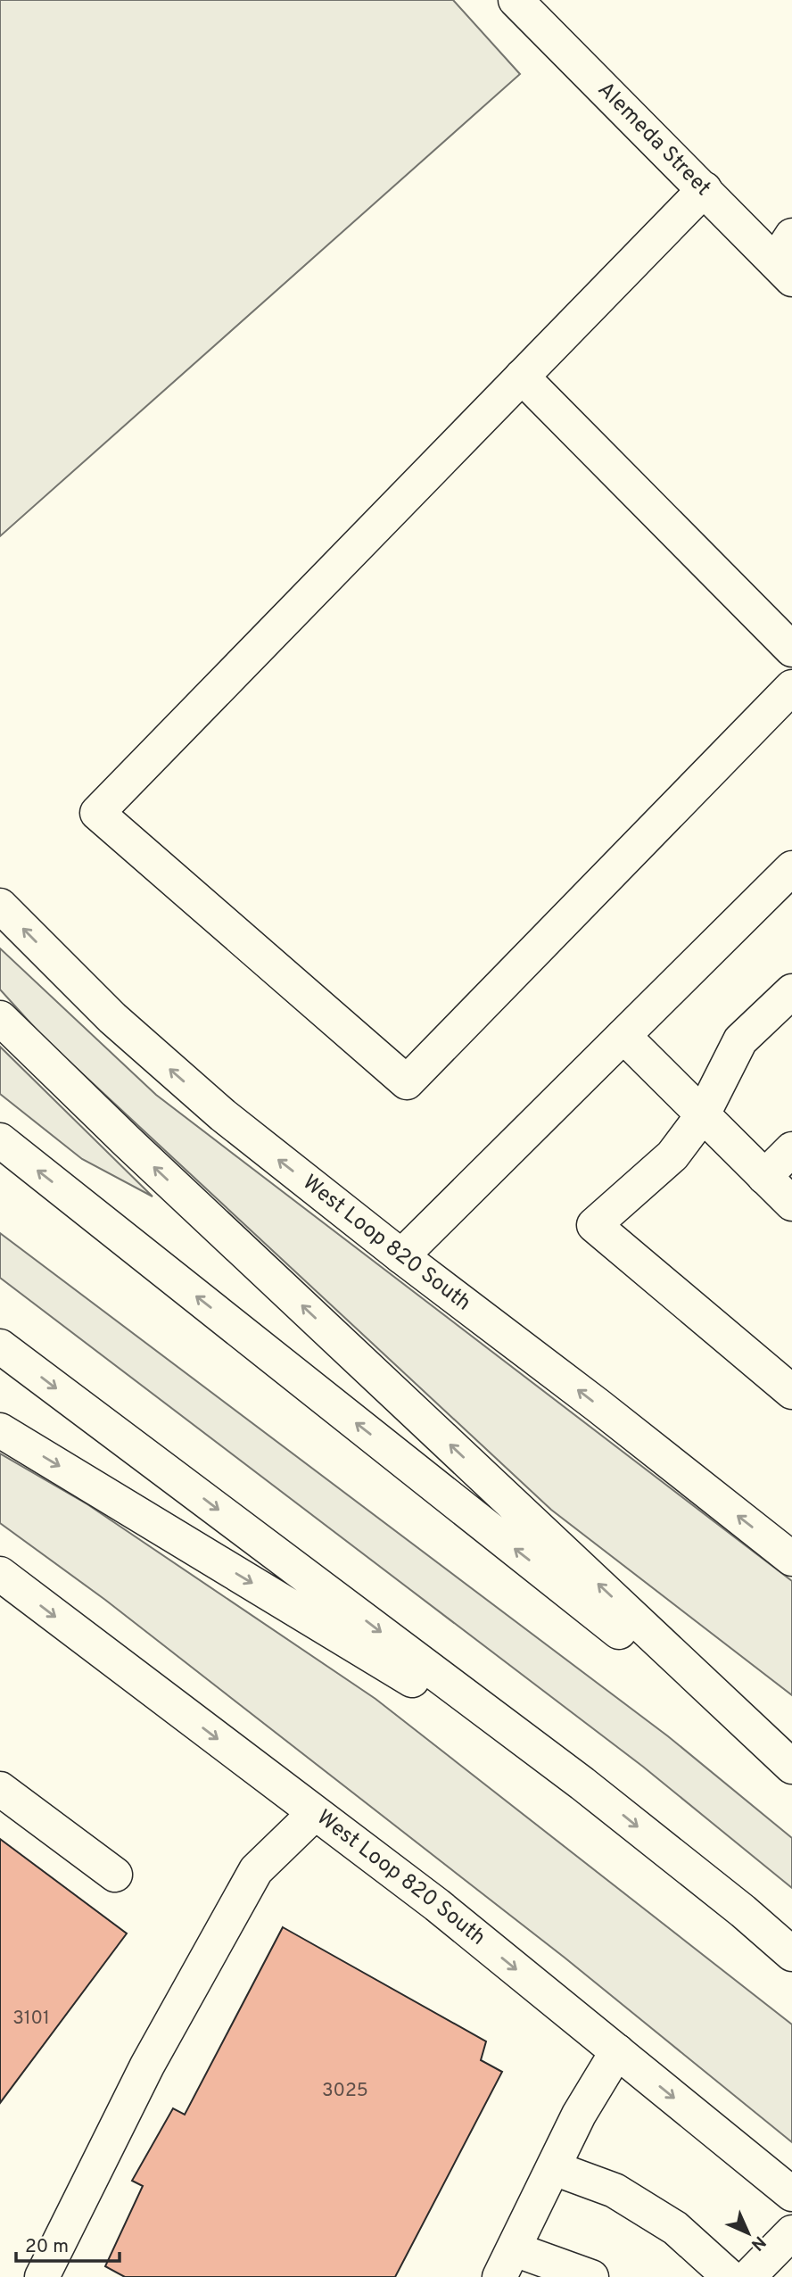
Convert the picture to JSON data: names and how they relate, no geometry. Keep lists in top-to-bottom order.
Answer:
{
  "streets": {
    "main road": ["Alemeda Street", "West Loop 820 South"]
  },
  "house_numbers": ["3101", "3025"],
  "scale_bar": "20 m",
  "north": "bottom right"
}
